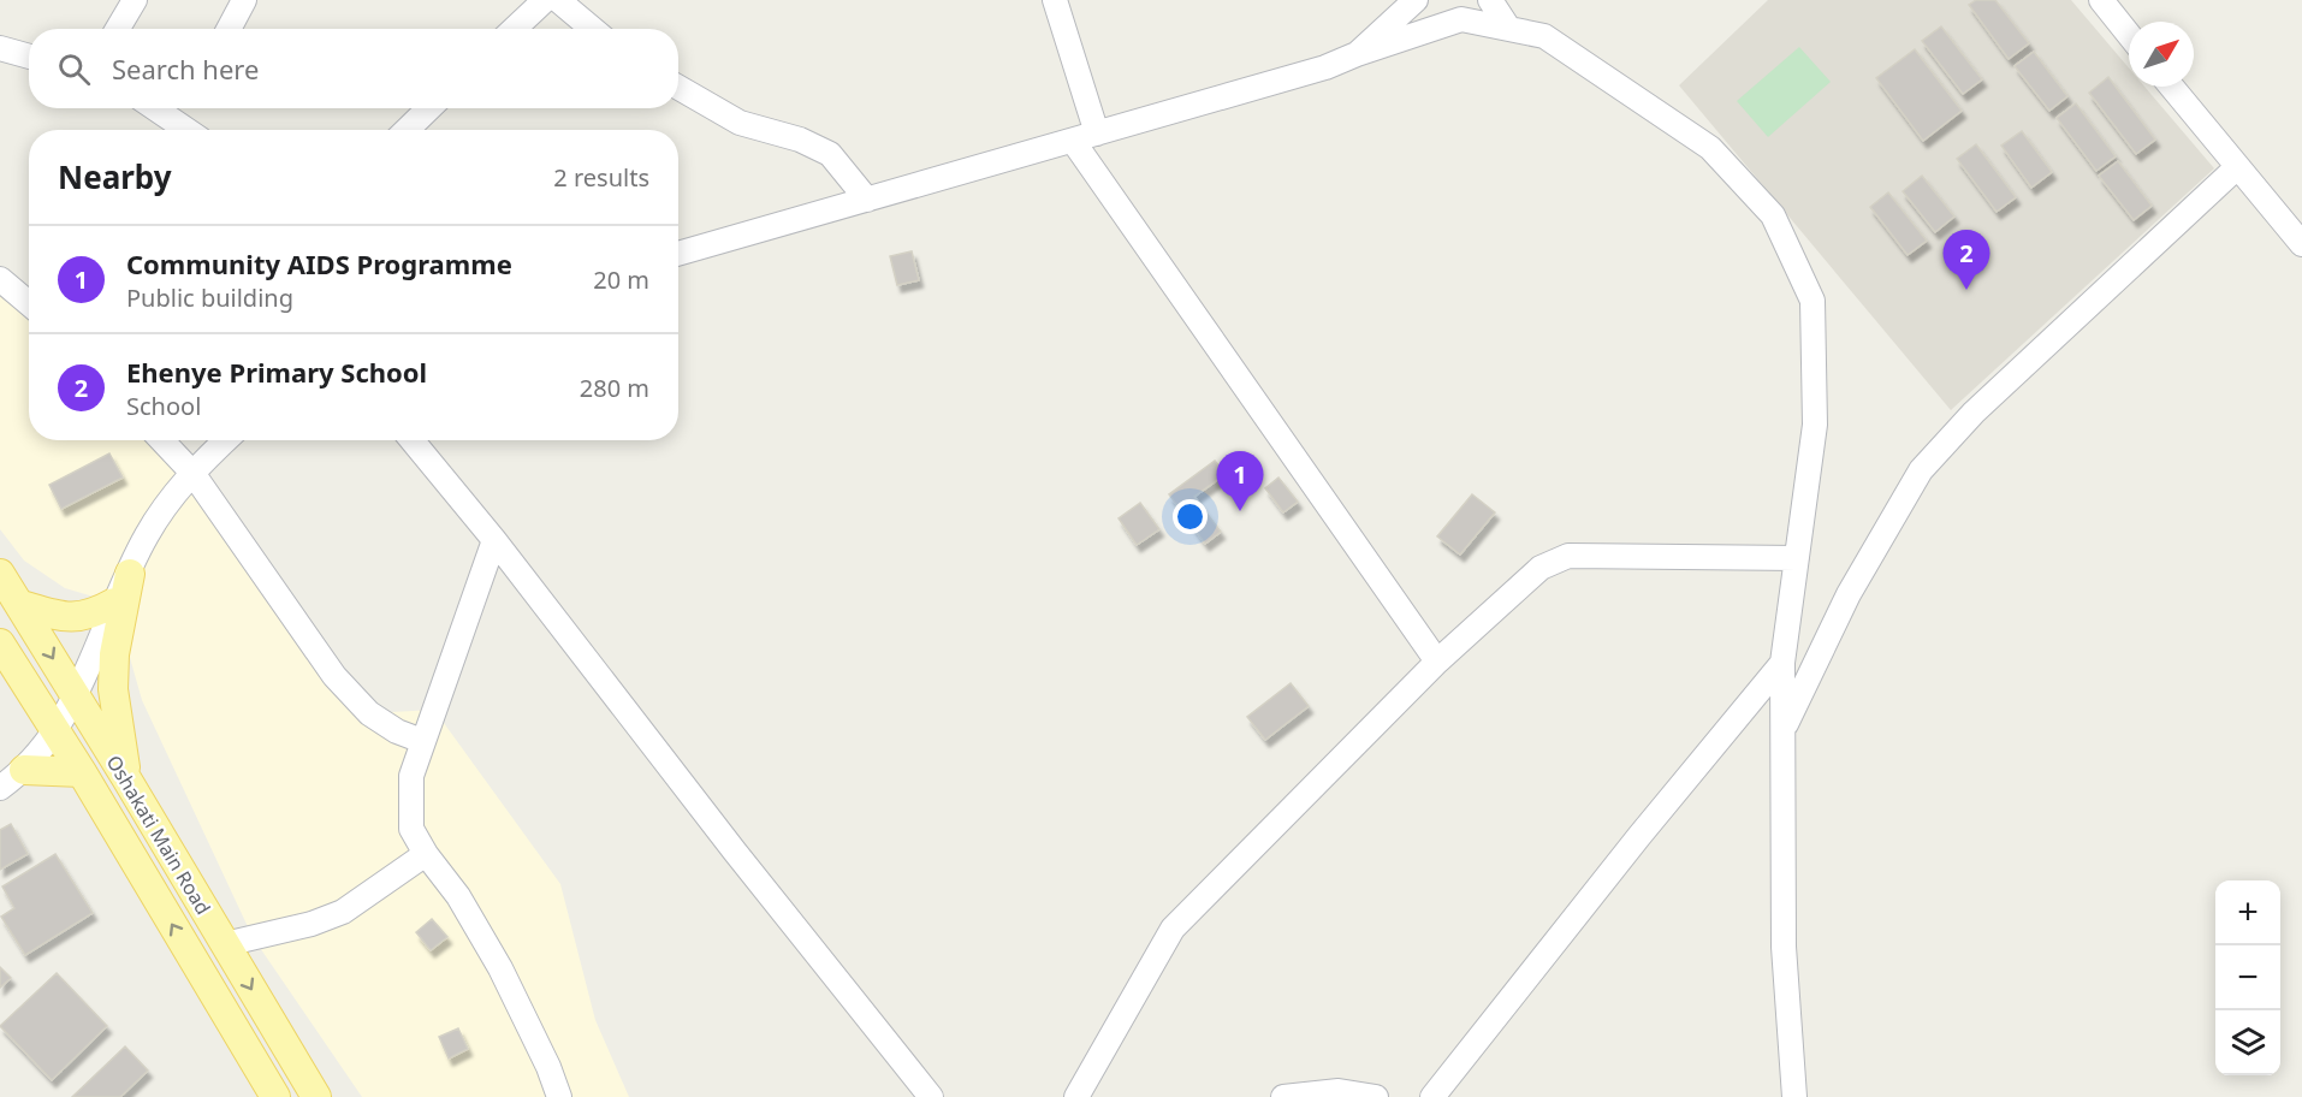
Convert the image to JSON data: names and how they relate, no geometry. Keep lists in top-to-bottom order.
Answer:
{
  "streets": {
    "main road": ["Oshakati Main Road"]
  },
  "north": "top right",
  "page": {
    "search": "Search here",
    "heading": ["Nearby", "2 results"],
    "list": [
      {
        "mark": "1",
        "name": "Community AIDS Programme",
        "note": "Public building",
        "value": "20 m"
      },
      {
        "mark": "2",
        "name": "Ehenye Primary School",
        "note": "School",
        "value": "280 m"
      }
    ],
    "pins": ["2", "1"],
    "map_buttons": ["+", "−"]
  }
}
